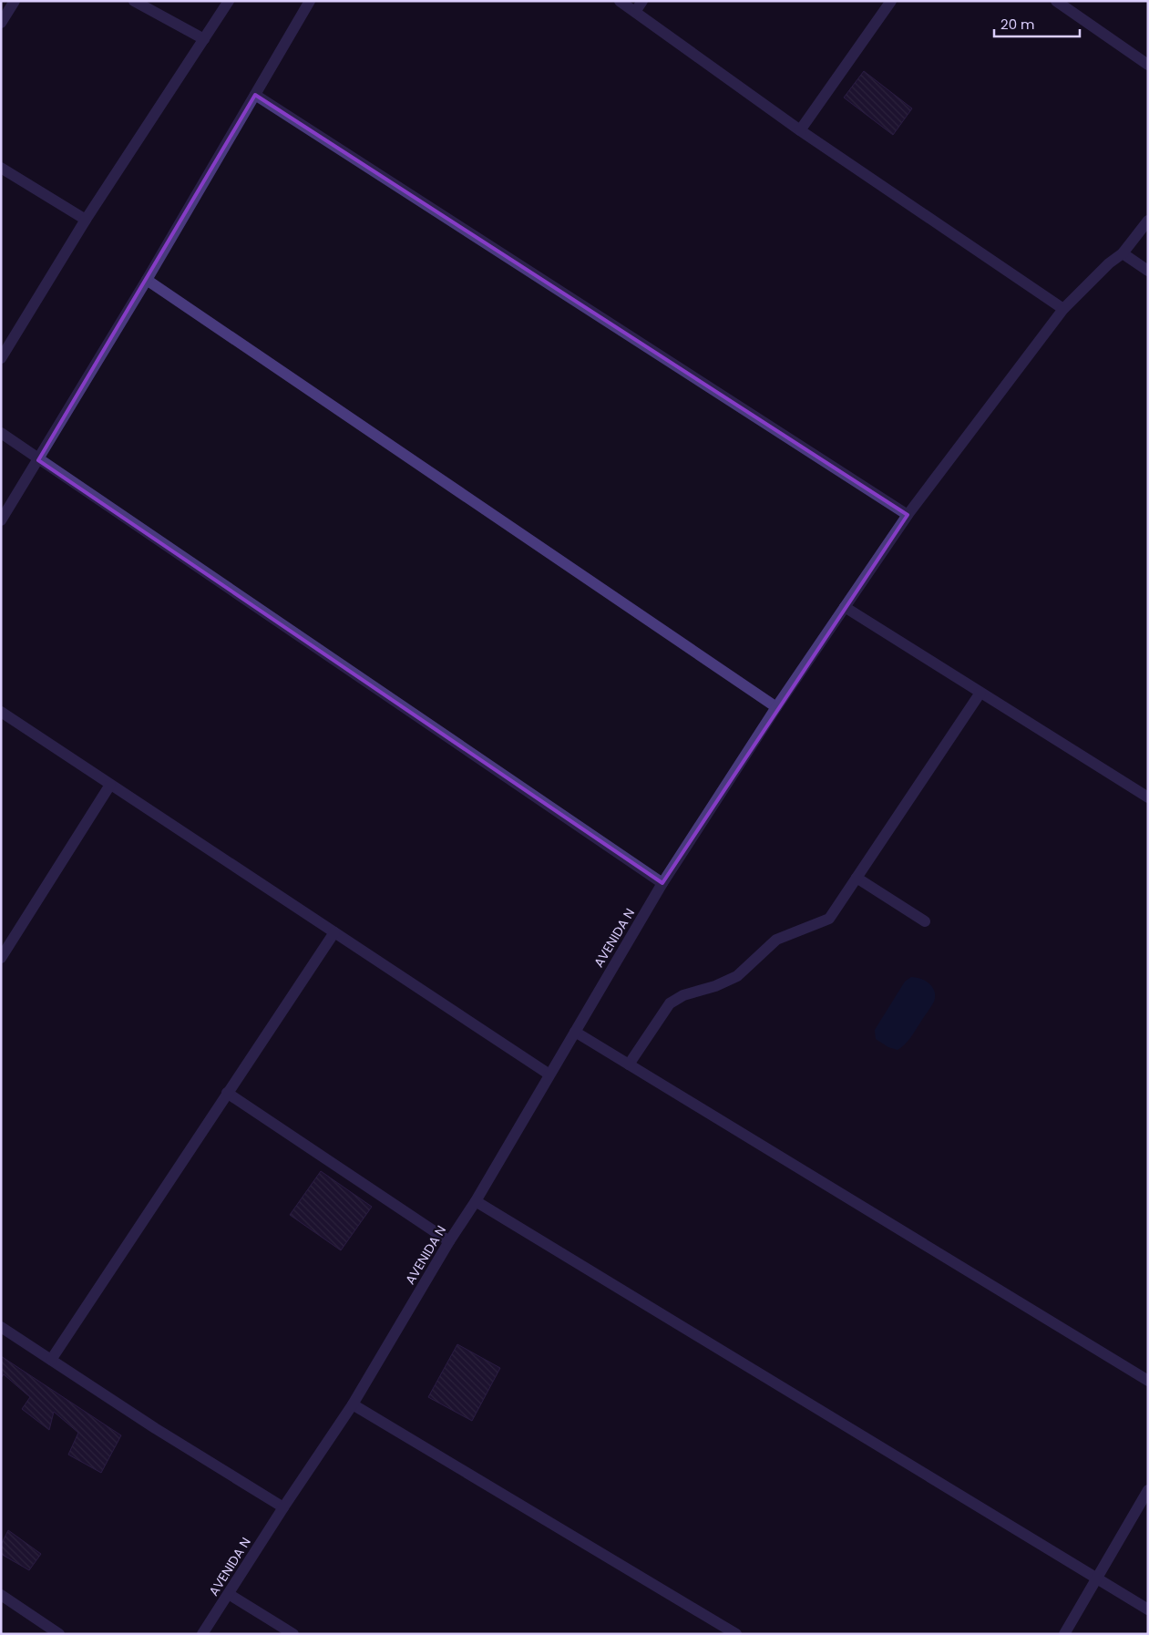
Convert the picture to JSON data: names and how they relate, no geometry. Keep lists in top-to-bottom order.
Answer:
{
  "streets": {
    "street": ["AVENIDA N"]
  },
  "scale_bar": "20 m"
}
